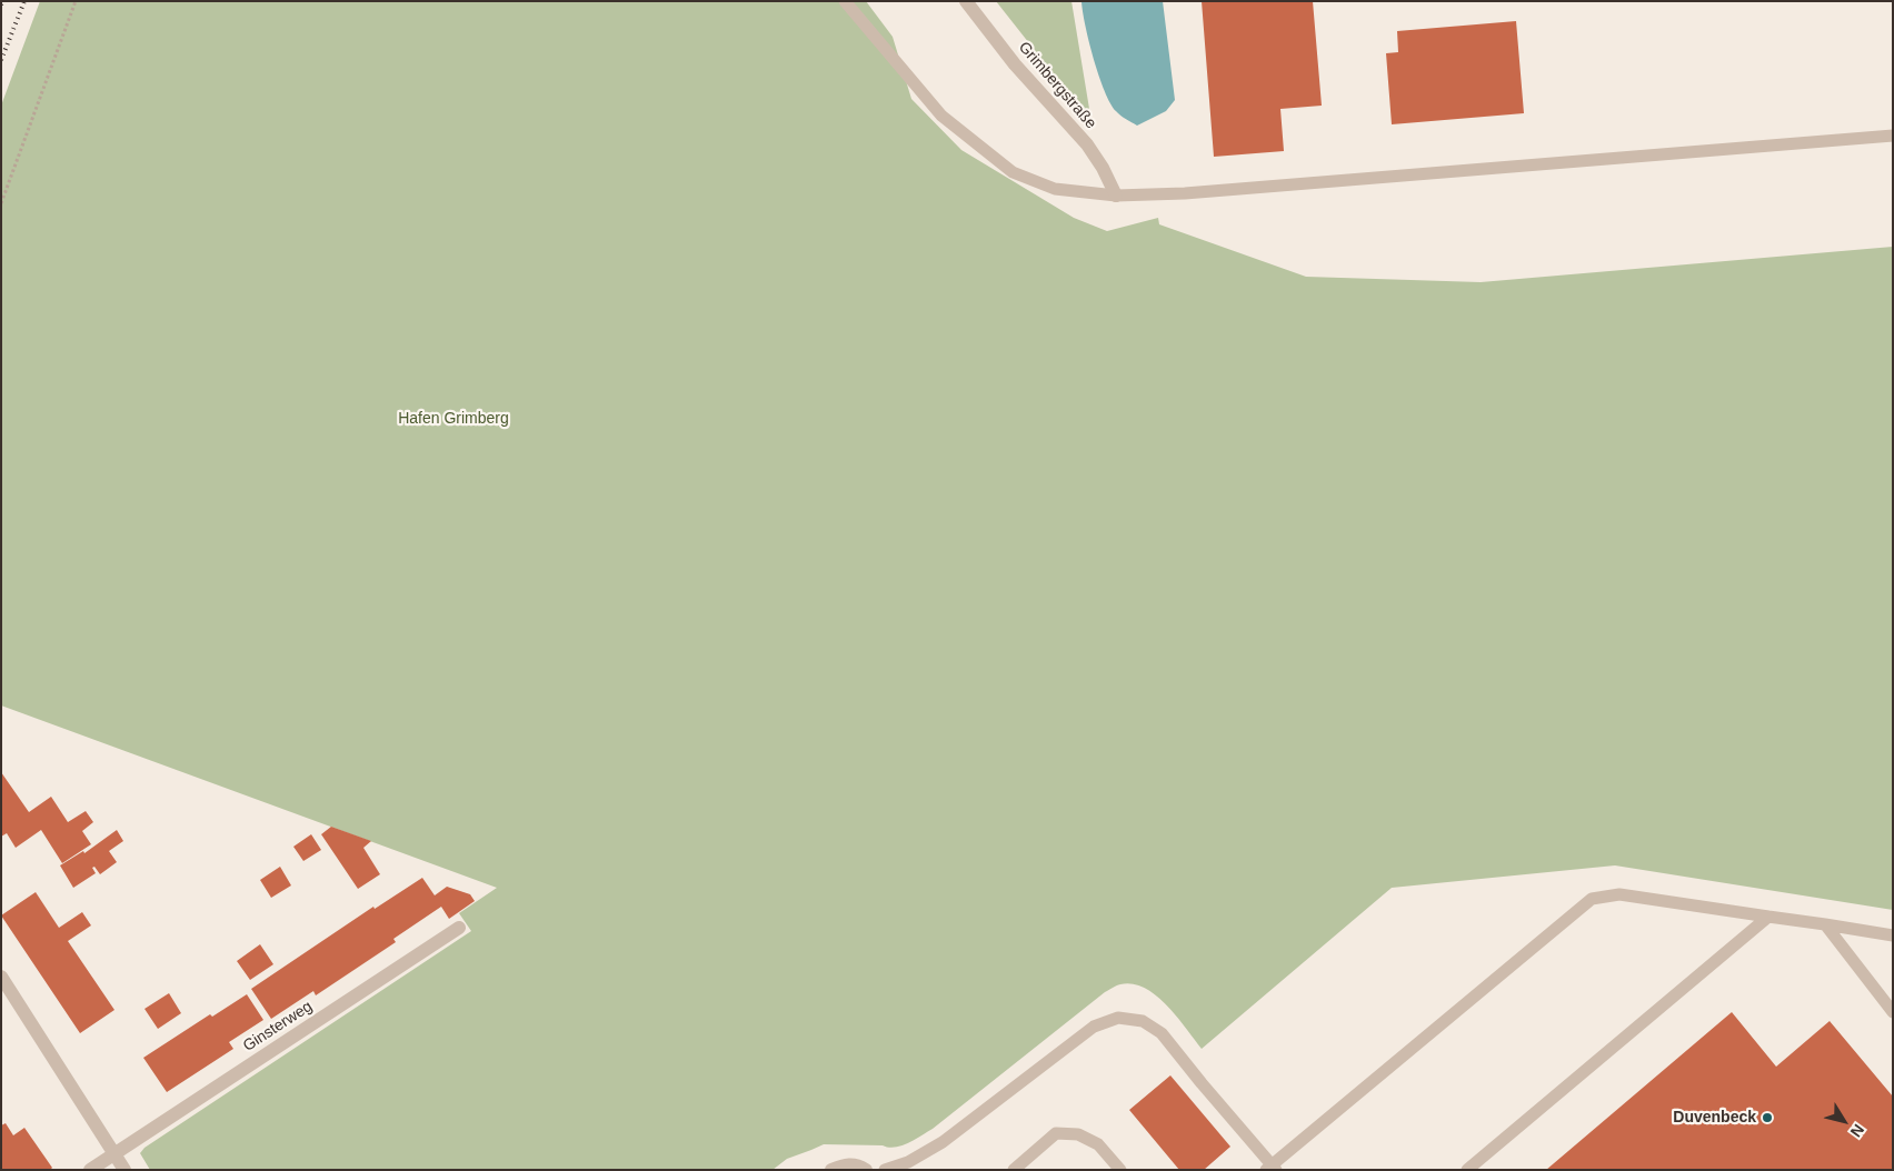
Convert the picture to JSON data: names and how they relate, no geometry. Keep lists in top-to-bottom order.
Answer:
{
  "streets": {
    "street": ["Grimbergstraße", "Ginsterweg"]
  },
  "parks": ["Hafen Grimberg"],
  "places": ["Duvenbeck"],
  "north": "bottom right"
}
